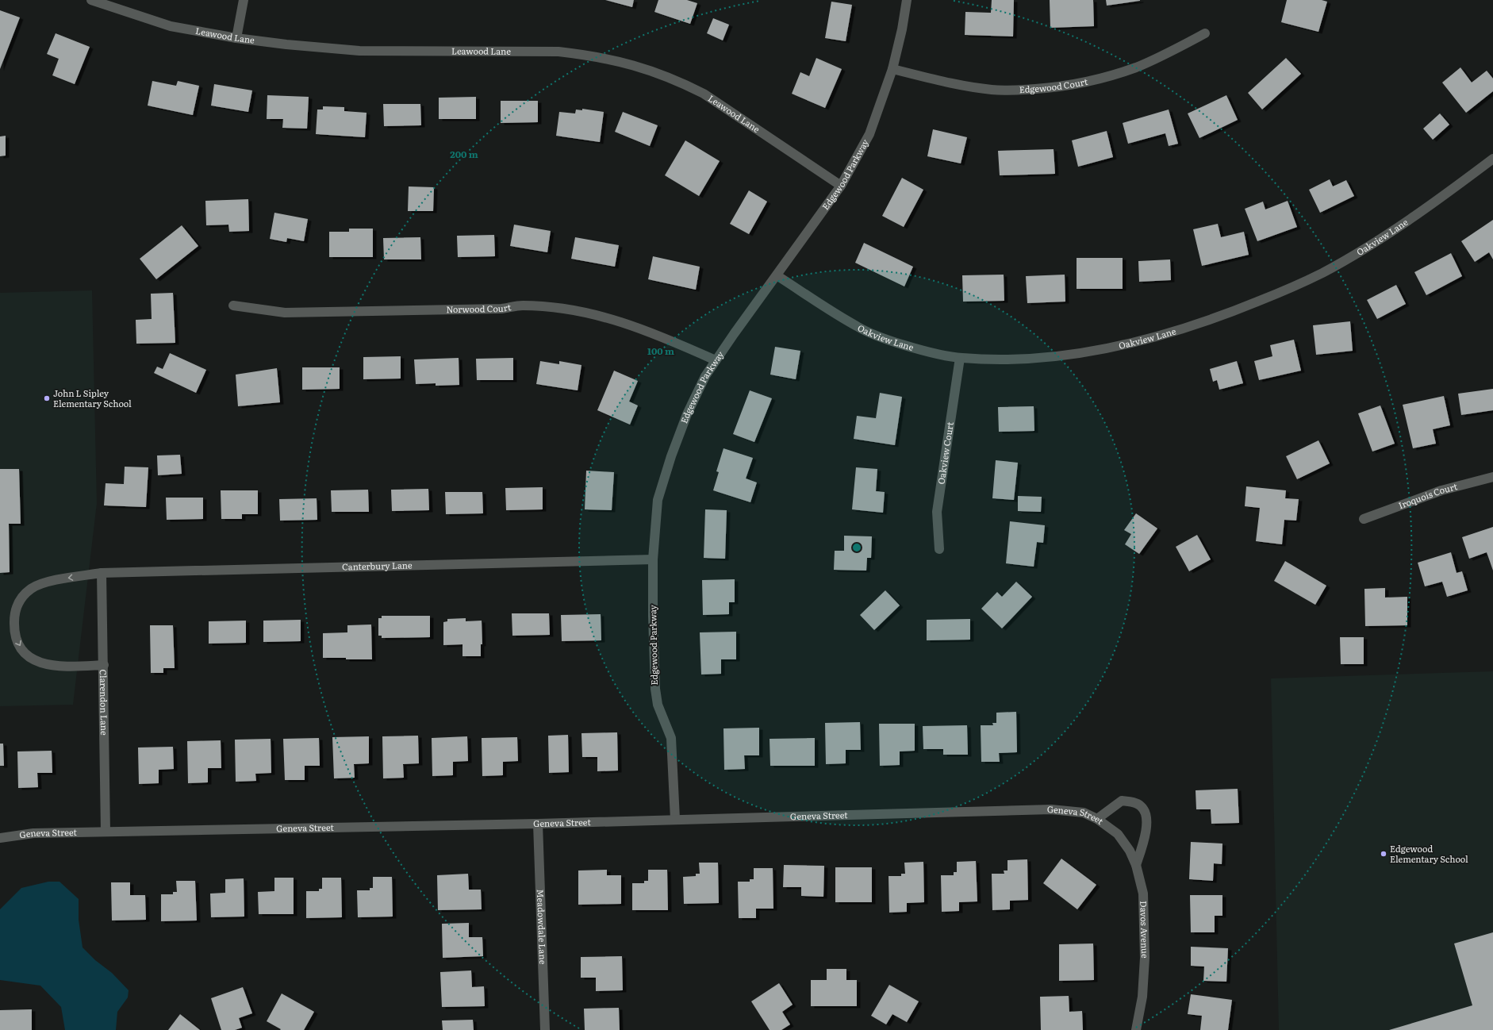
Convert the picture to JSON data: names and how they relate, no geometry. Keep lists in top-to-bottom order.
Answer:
{
  "streets": {
    "street": [
      "Leawood Lane",
      "Edgewood Court",
      "Edgewood Parkway",
      "Oakview Lane",
      "Norwood Court",
      "Oakview Court",
      "Iroquois Court",
      "Canterbury Lane",
      "Clarendon Lane",
      "Geneva Street",
      "Meadowdale Lane",
      "Davos Avenue"
    ]
  },
  "crossings": [
    ["Leawood Lane", "Edgewood Parkway"],
    ["Edgewood Court", "Edgewood Parkway"],
    ["Edgewood Parkway", "Oakview Lane"],
    ["Edgewood Parkway", "Norwood Court"],
    ["Edgewood Parkway", "Canterbury Lane"],
    ["Edgewood Parkway", "Geneva Street"],
    ["Oakview Lane", "Oakview Court"],
    ["Canterbury Lane", "Clarendon Lane"],
    ["Clarendon Lane", "Geneva Street"],
    ["Geneva Street", "Meadowdale Lane"],
    ["Geneva Street", "Davos Avenue"]
  ],
  "places": ["John L Sipley Elementary School", "Edgewood Elementary School"],
  "rings": ["200 m", "100 m"]
}
